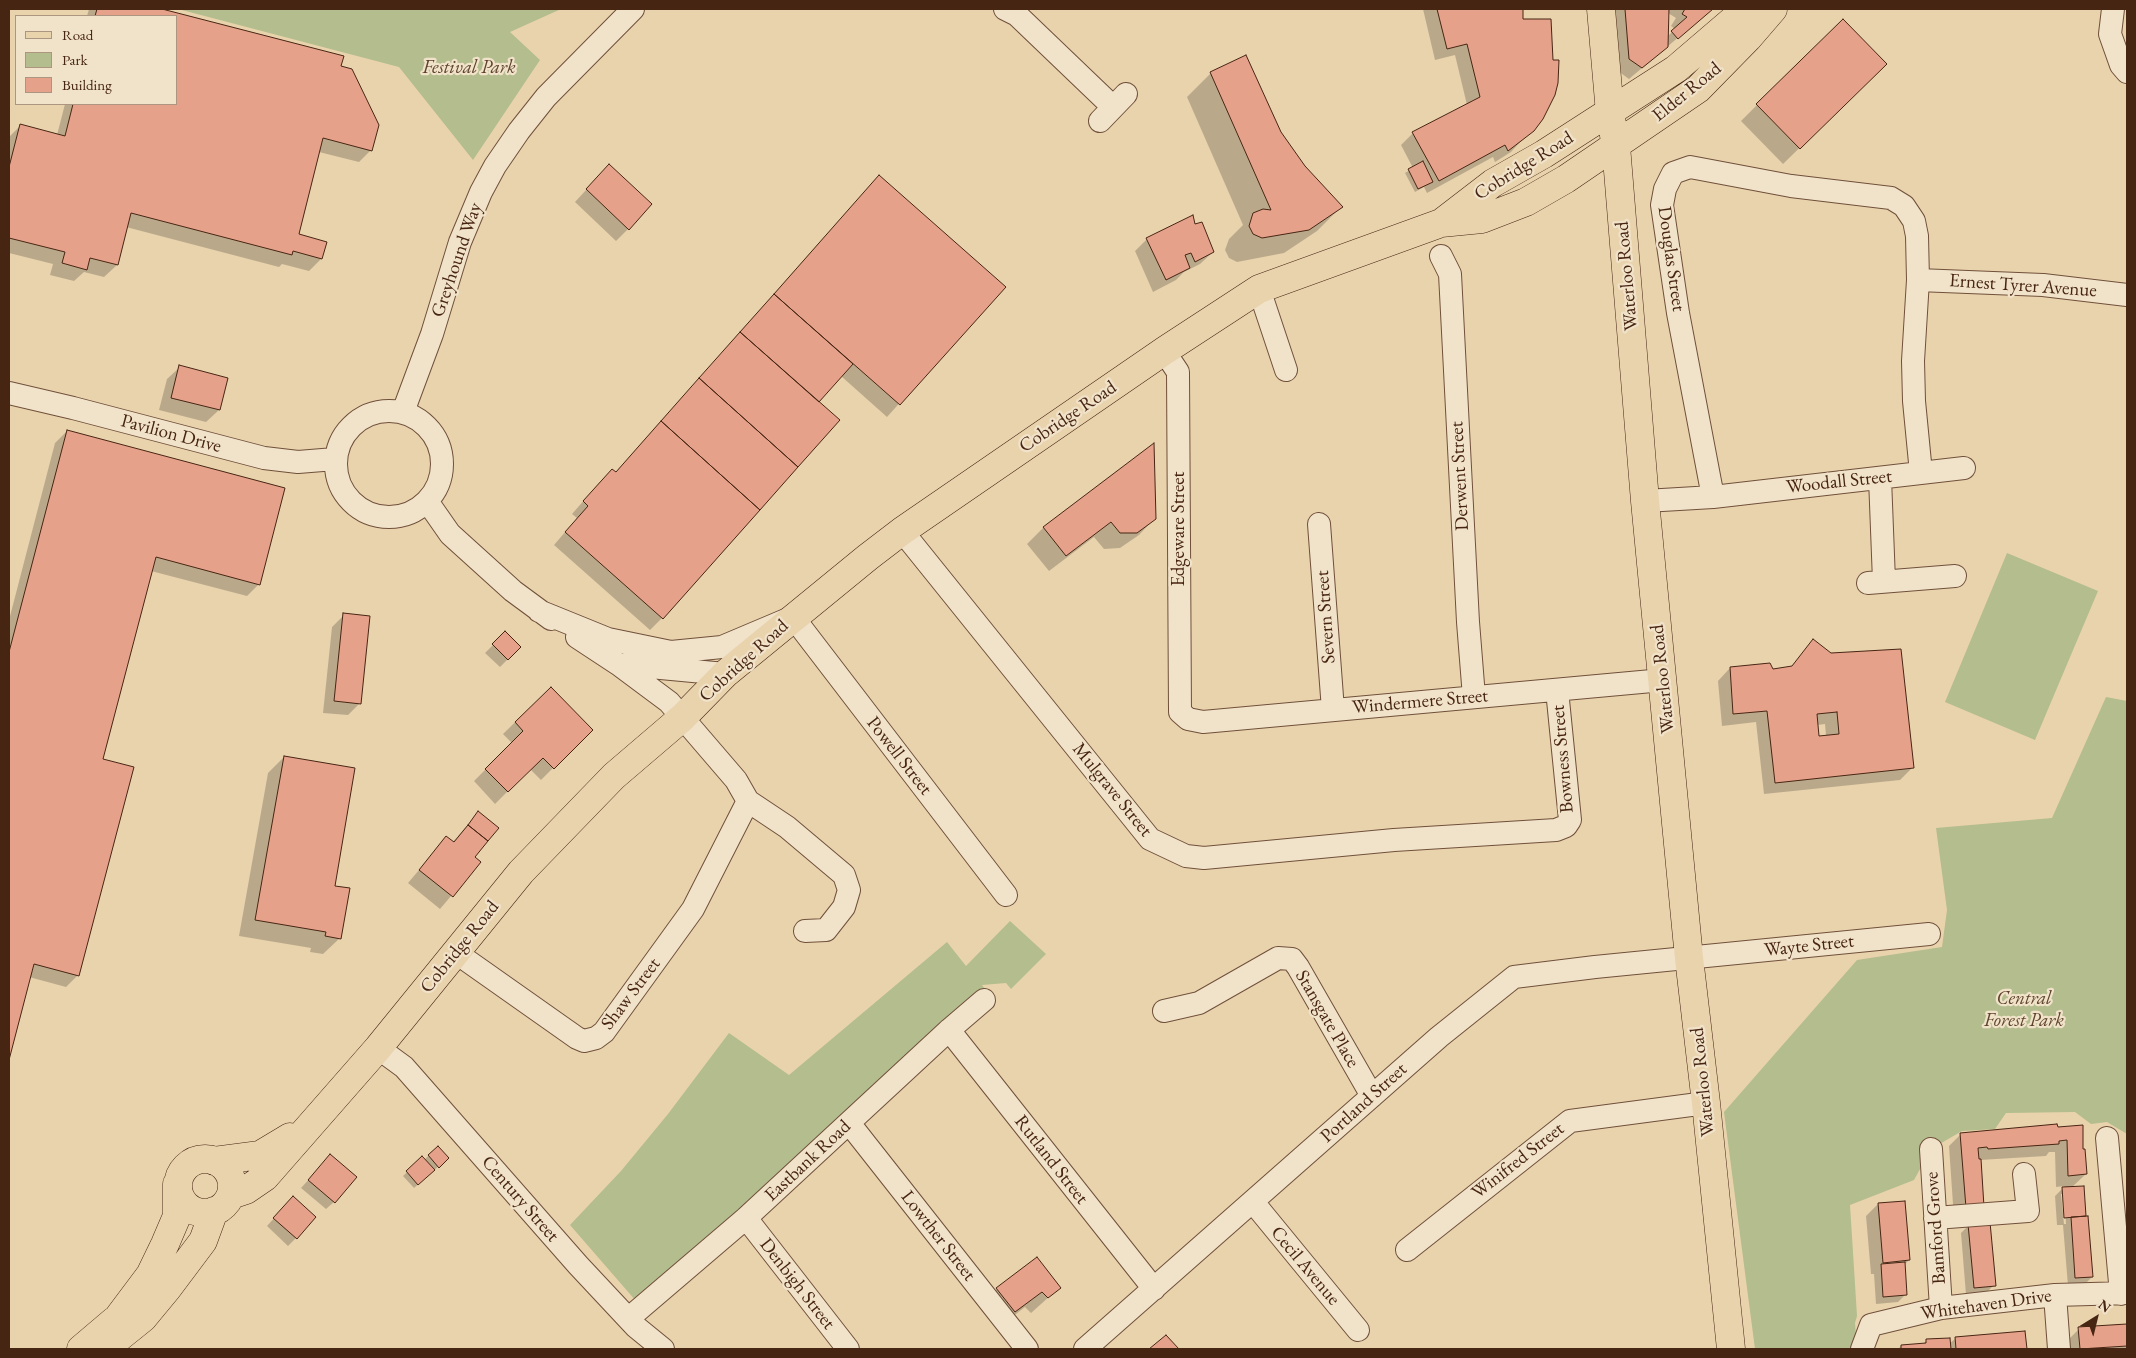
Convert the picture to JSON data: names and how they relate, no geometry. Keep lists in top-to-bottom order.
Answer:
{
  "streets": {
    "main road": ["Elder Road", "Cobridge Road", "Waterloo Road"],
    "street": [
      "Douglas Street",
      "Greyhound Way",
      "Ernest Tyrer Avenue",
      "Pavilion Drive",
      "Derwent Street",
      "Woodall Street",
      "Edgeware Street",
      "Severn Street",
      "Windermere Street",
      "Powell Street",
      "Bowness Street",
      "Mulgrave Street",
      "Wayte Street",
      "Shaw Street",
      "Stansgate Place",
      "Portland Street",
      "Rutland Street",
      "Eastbank Road",
      "Winifred Street",
      "Century Street",
      "Bamford Grove",
      "Lowther Street",
      "Cecil Avenue",
      "Denbigh Street",
      "Whitehaven Drive"
    ]
  },
  "crossings": [
    ["Elder Road", "Cobridge Road"],
    ["Elder Road", "Waterloo Road"],
    ["Cobridge Road", "Waterloo Road"],
    ["Cobridge Road", "Edgeware Street"],
    ["Cobridge Road", "Powell Street"],
    ["Cobridge Road", "Mulgrave Street"],
    ["Cobridge Road", "Shaw Street"],
    ["Cobridge Road", "Century Street"],
    ["Douglas Street", "Ernest Tyrer Avenue"],
    ["Douglas Street", "Woodall Street"],
    ["Greyhound Way", "Pavilion Drive"],
    ["Waterloo Road", "Windermere Street"],
    ["Waterloo Road", "Wayte Street"],
    ["Waterloo Road", "Portland Street"],
    ["Waterloo Road", "Winifred Street"],
    ["Derwent Street", "Windermere Street"],
    ["Edgeware Street", "Windermere Street"],
    ["Severn Street", "Windermere Street"],
    ["Windermere Street", "Bowness Street"],
    ["Bowness Street", "Mulgrave Street"],
    ["Wayte Street", "Portland Street"],
    ["Stansgate Place", "Portland Street"],
    ["Portland Street", "Rutland Street"],
    ["Portland Street", "Cecil Avenue"],
    ["Rutland Street", "Eastbank Road"],
    ["Eastbank Road", "Century Street"],
    ["Eastbank Road", "Lowther Street"],
    ["Eastbank Road", "Denbigh Street"],
    ["Bamford Grove", "Whitehaven Drive"]
  ],
  "parks": ["Festival Park", "Central Forest Park"],
  "legend": ["Road", "Park", "Building"],
  "north": "top right"
}
